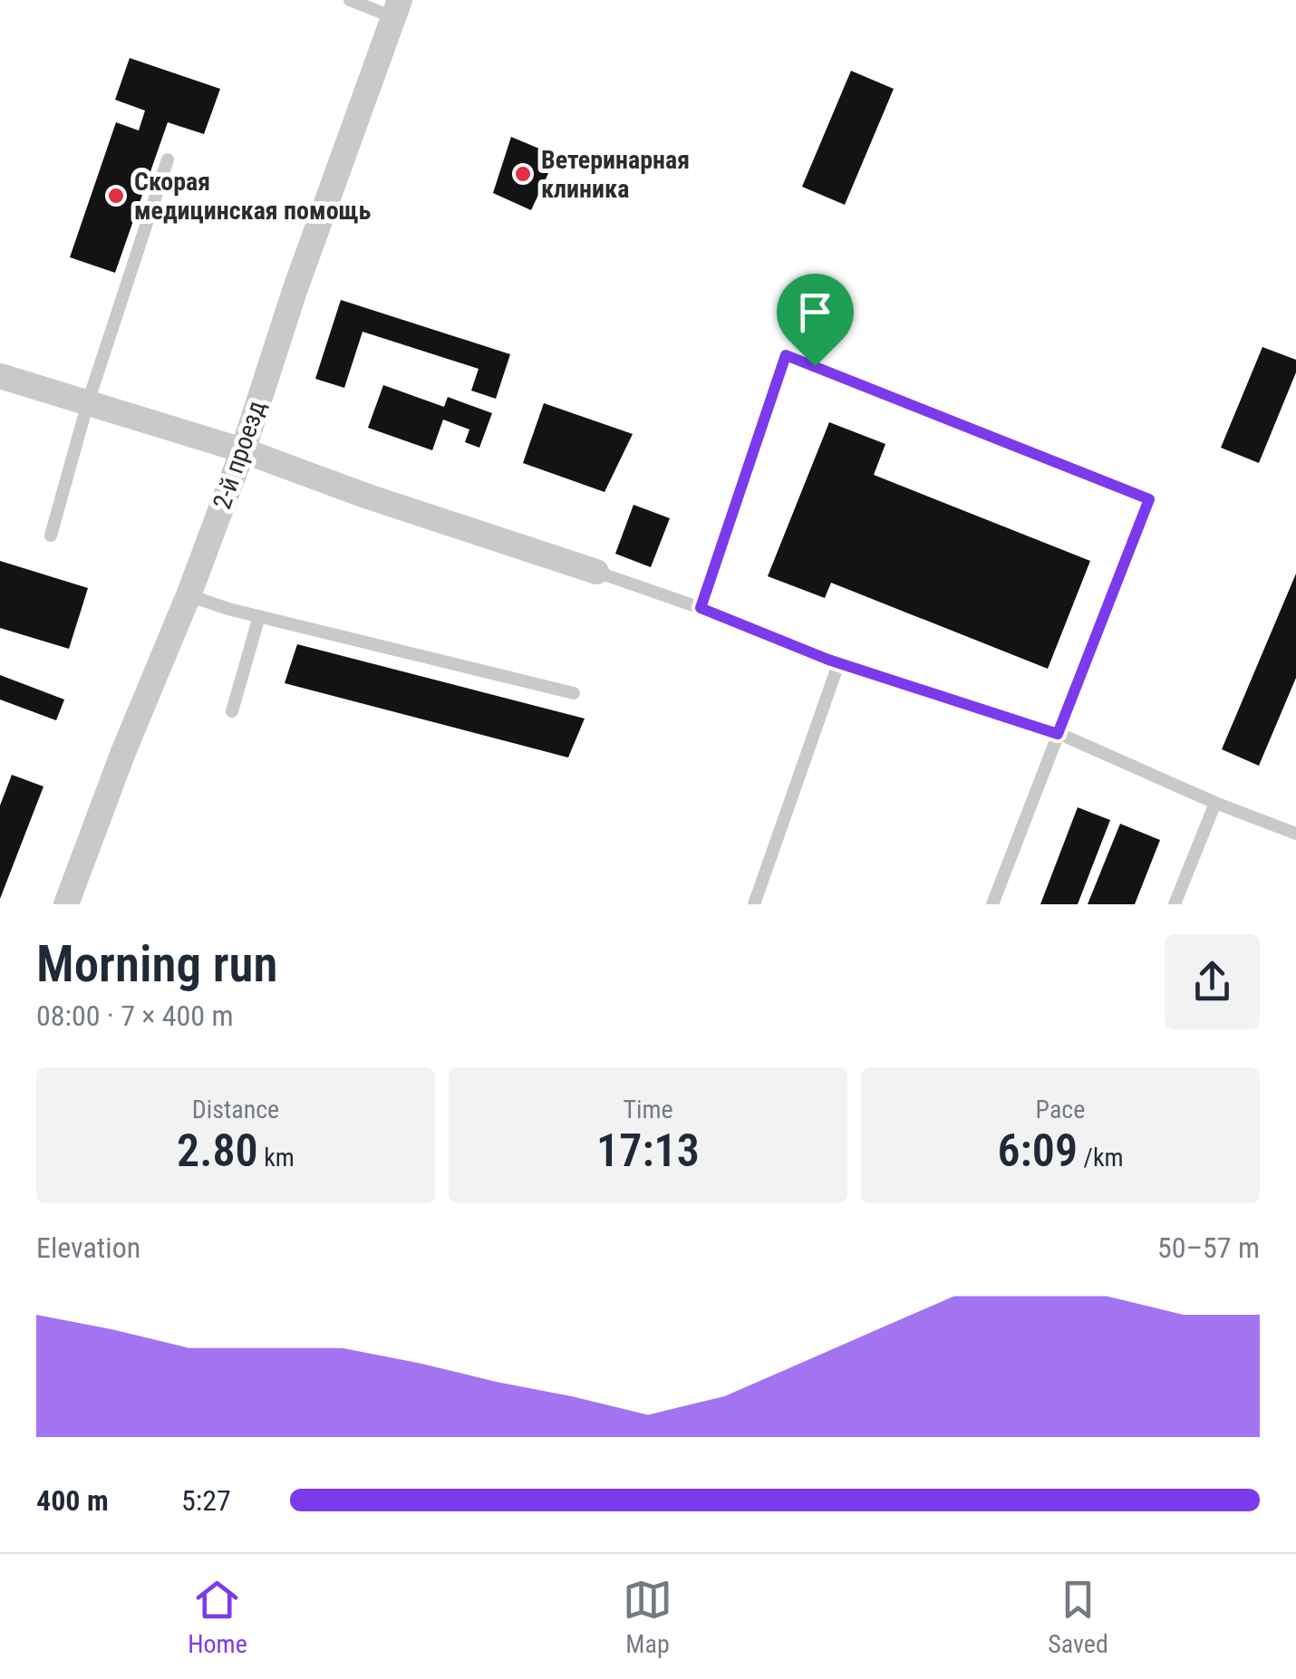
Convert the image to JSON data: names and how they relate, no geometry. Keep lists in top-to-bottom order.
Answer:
{
  "streets": {
    "street": ["2-й проезд"]
  },
  "places": ["Ветеринарная клиника", "Скорая медицинская помощь"],
  "page": {
    "heading": ["Morning run", "08:00 · 7 × 400 m"],
    "stats": [
      ["Distance", "2.80 km"],
      ["Time", "17:13"],
      ["Pace", "6:09 /km"]
    ],
    "chart": ["Elevation", "50–57 m"],
    "list": [
      {
        "name": "400 m",
        "note": "5:27"
      }
    ],
    "tabs": ["Home", "Map", "Saved"]
  }
}
